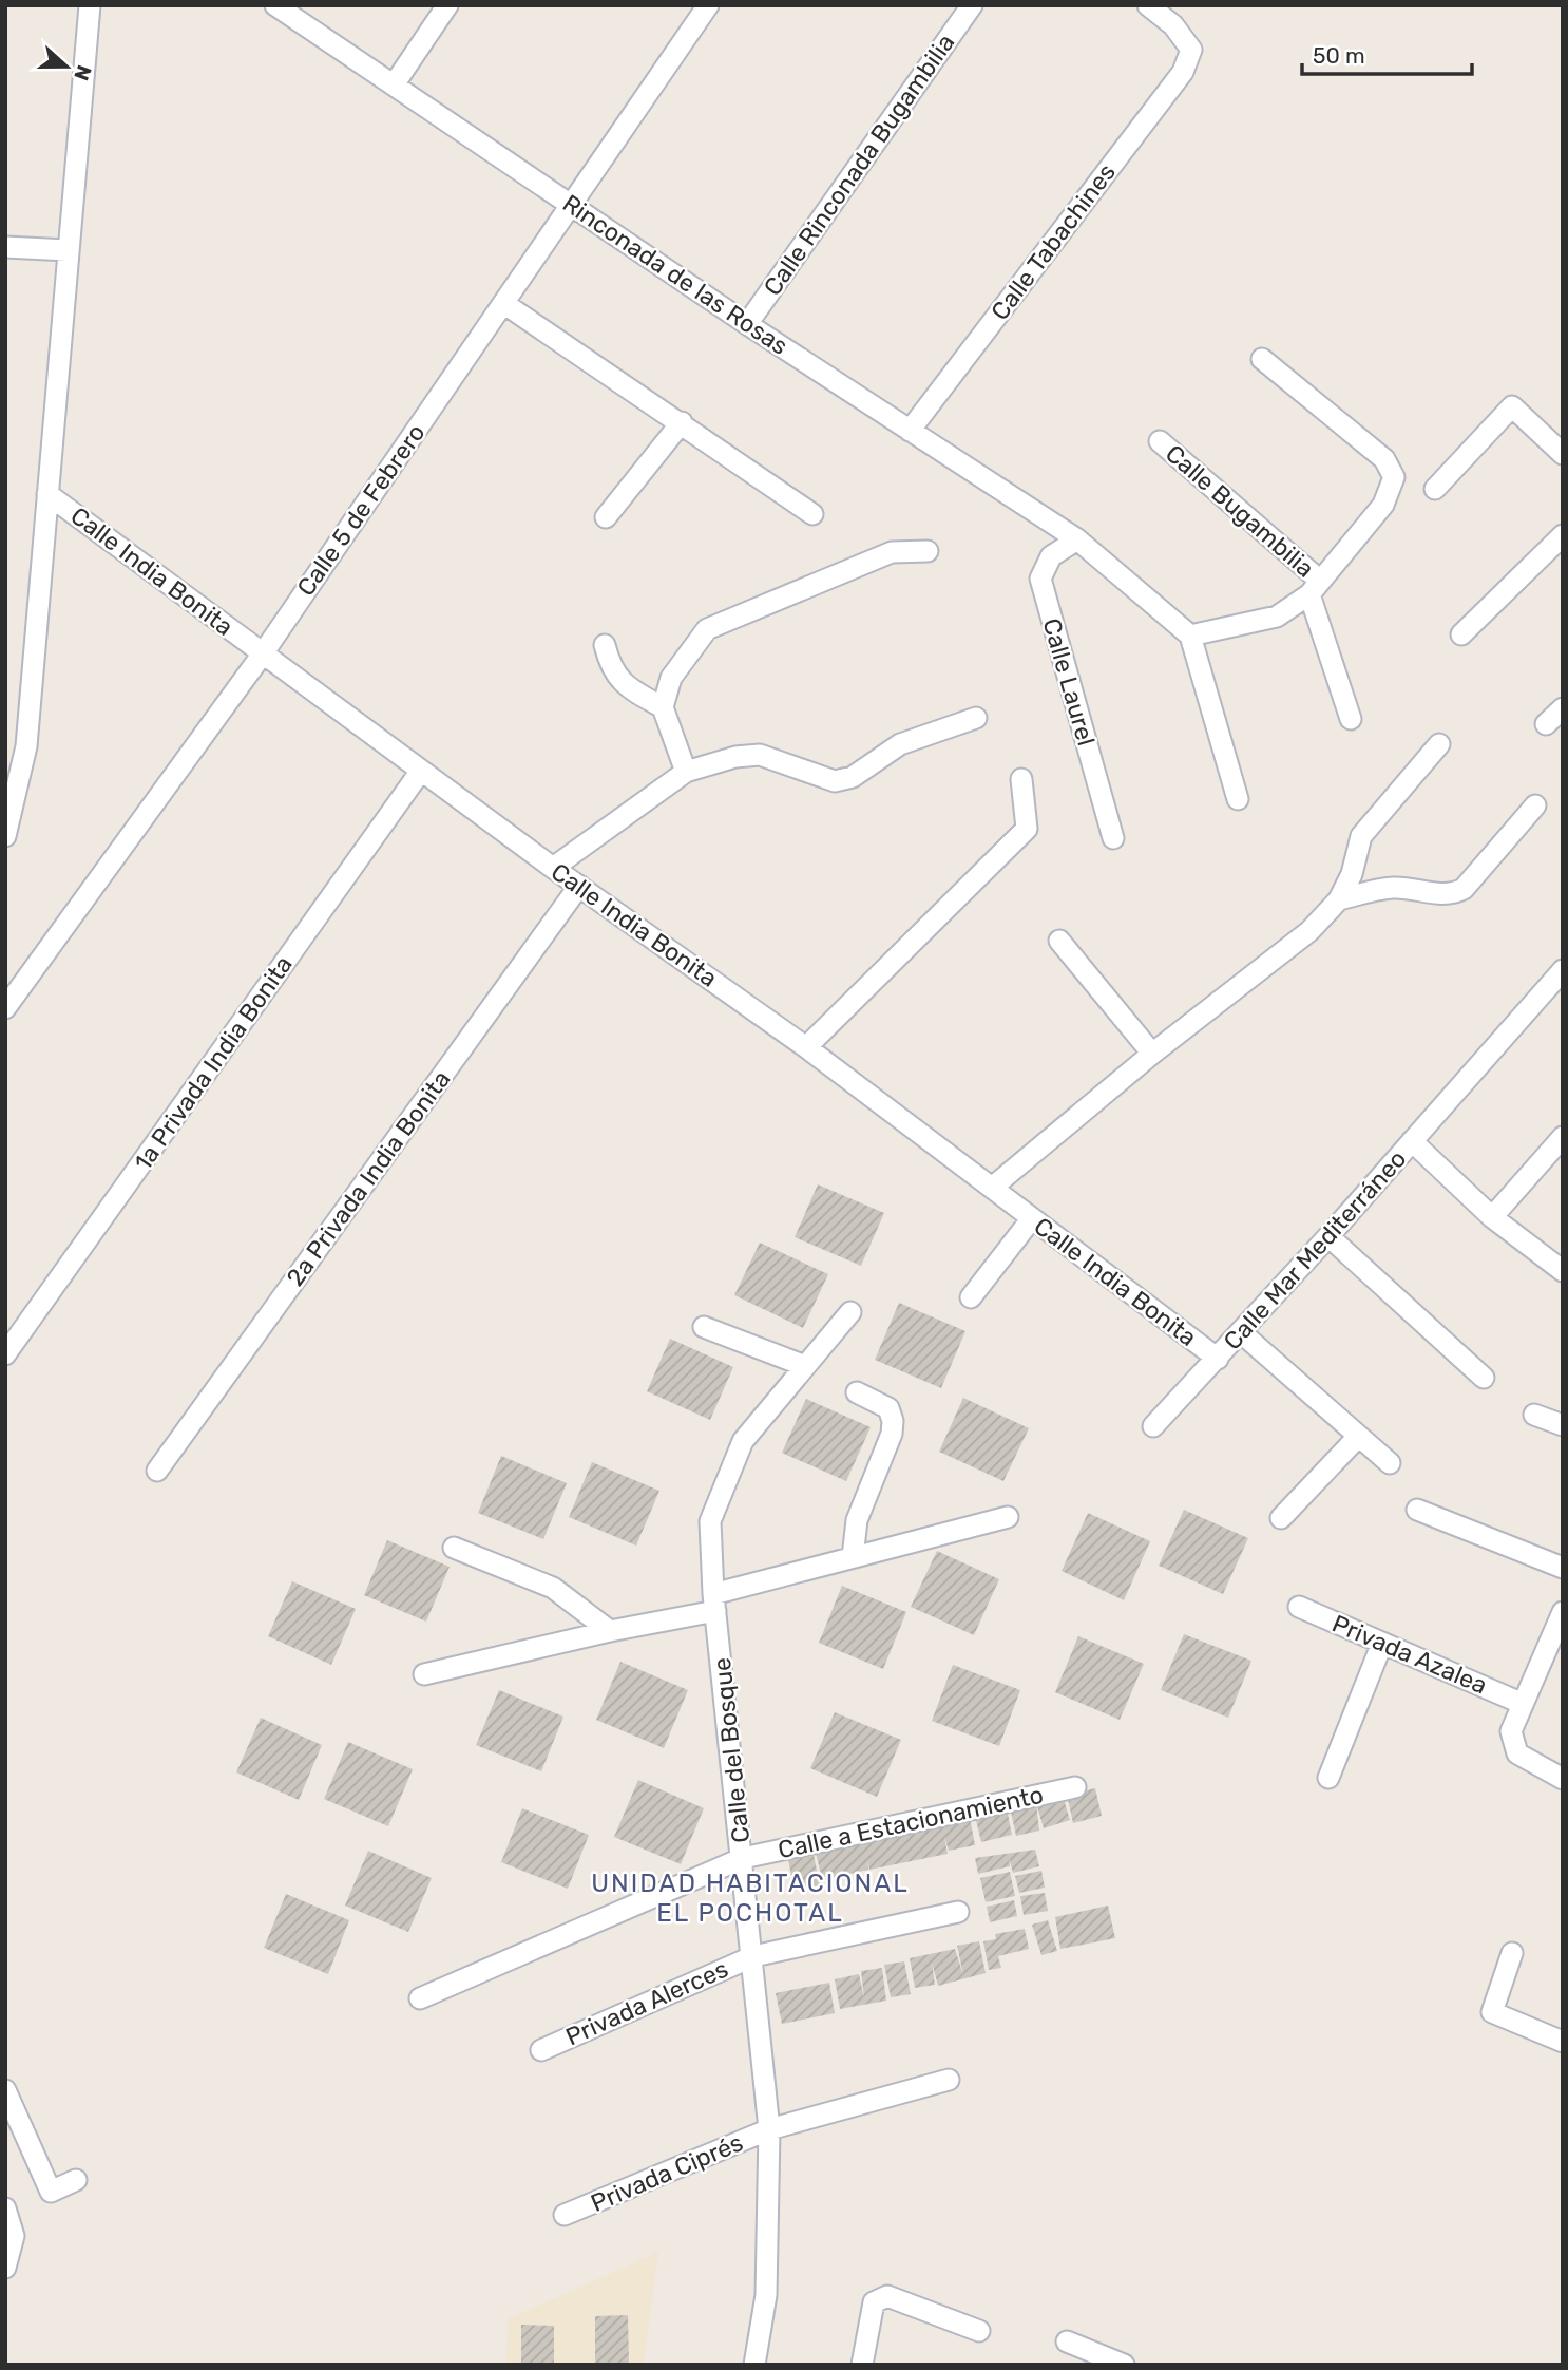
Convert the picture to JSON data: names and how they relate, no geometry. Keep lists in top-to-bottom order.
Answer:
{
  "streets": {
    "street": [
      "Calle Rinconada Bugambilia",
      "Calle Tabachines",
      "Rinconada de las Rosas",
      "Calle 5 de Febrero",
      "Calle Bugambilia",
      "Calle India Bonita",
      "Calle Laurel",
      "1a Privada India Bonita",
      "2a Privada India Bonita",
      "Calle Mar Mediterráneo",
      "Privada Azalea",
      "Calle del Bosque",
      "Calle a Estacionamiento",
      "Privada Alerces",
      "Privada Ciprés"
    ]
  },
  "crossings": [
    ["Calle Rinconada Bugambilia", "Rinconada de las Rosas"],
    ["Calle Tabachines", "Rinconada de las Rosas"],
    ["Rinconada de las Rosas", "Calle 5 de Febrero"],
    ["Rinconada de las Rosas", "Calle Laurel"],
    ["Calle 5 de Febrero", "Calle India Bonita"],
    ["Calle India Bonita", "1a Privada India Bonita"],
    ["Calle India Bonita", "2a Privada India Bonita"],
    ["Calle India Bonita", "Calle Mar Mediterráneo"],
    ["Calle del Bosque", "Calle a Estacionamiento"],
    ["Calle del Bosque", "Privada Alerces"],
    ["Calle del Bosque", "Privada Ciprés"]
  ],
  "districts": ["UNIDAD HABITACIONAL EL POCHOTAL"],
  "scale_bar": "50 m",
  "north": "right"
}
